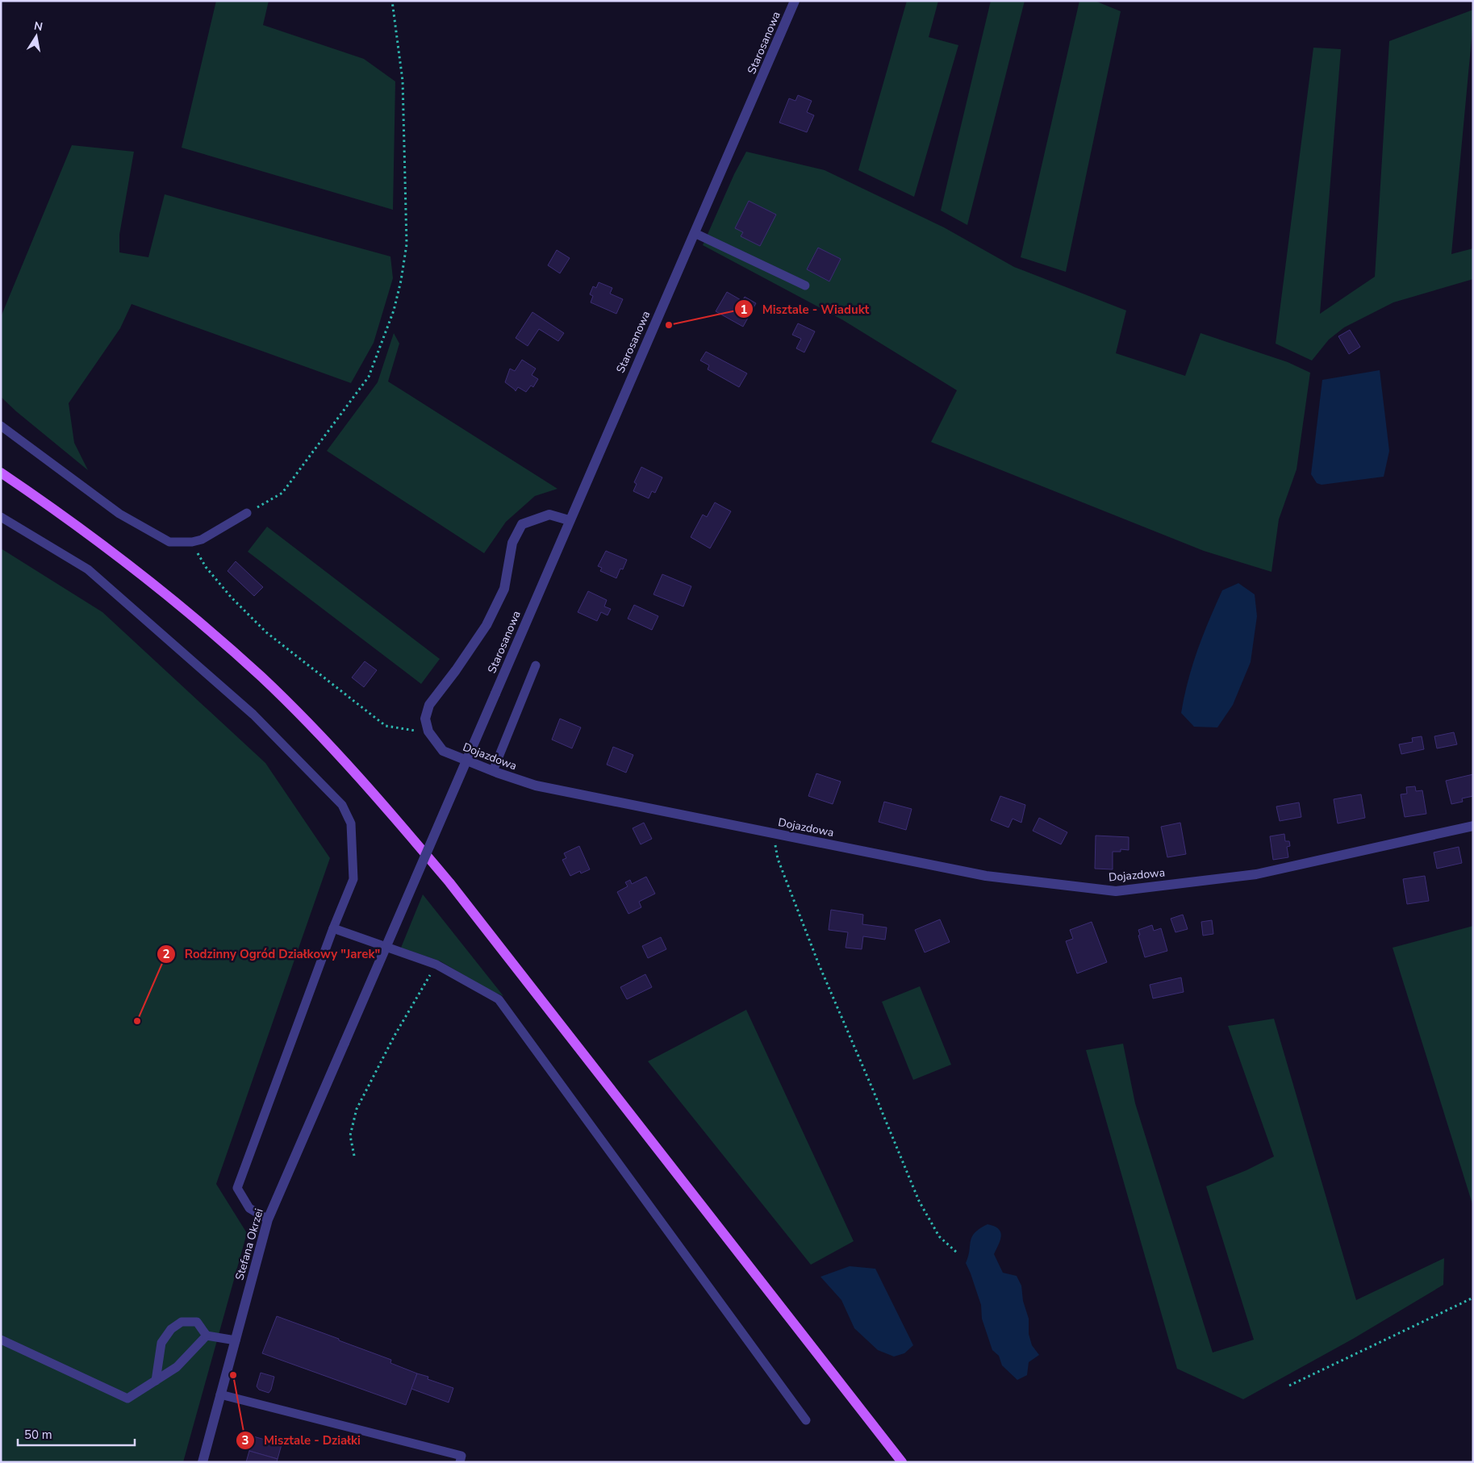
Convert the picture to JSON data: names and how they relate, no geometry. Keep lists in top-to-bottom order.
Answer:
{
  "streets": {
    "street": ["Starosanowa", "Dojazdowa", "Stefana Okrzei"]
  },
  "crossings": [
    ["Starosanowa", "Stefana Okrzei"]
  ],
  "places": ["Misztale - Wiadukt", "Rodzinny Ogród Działkowy \"Jarek\"", "Misztale - Działki"],
  "scale_bar": "50 m",
  "north": "top"
}
